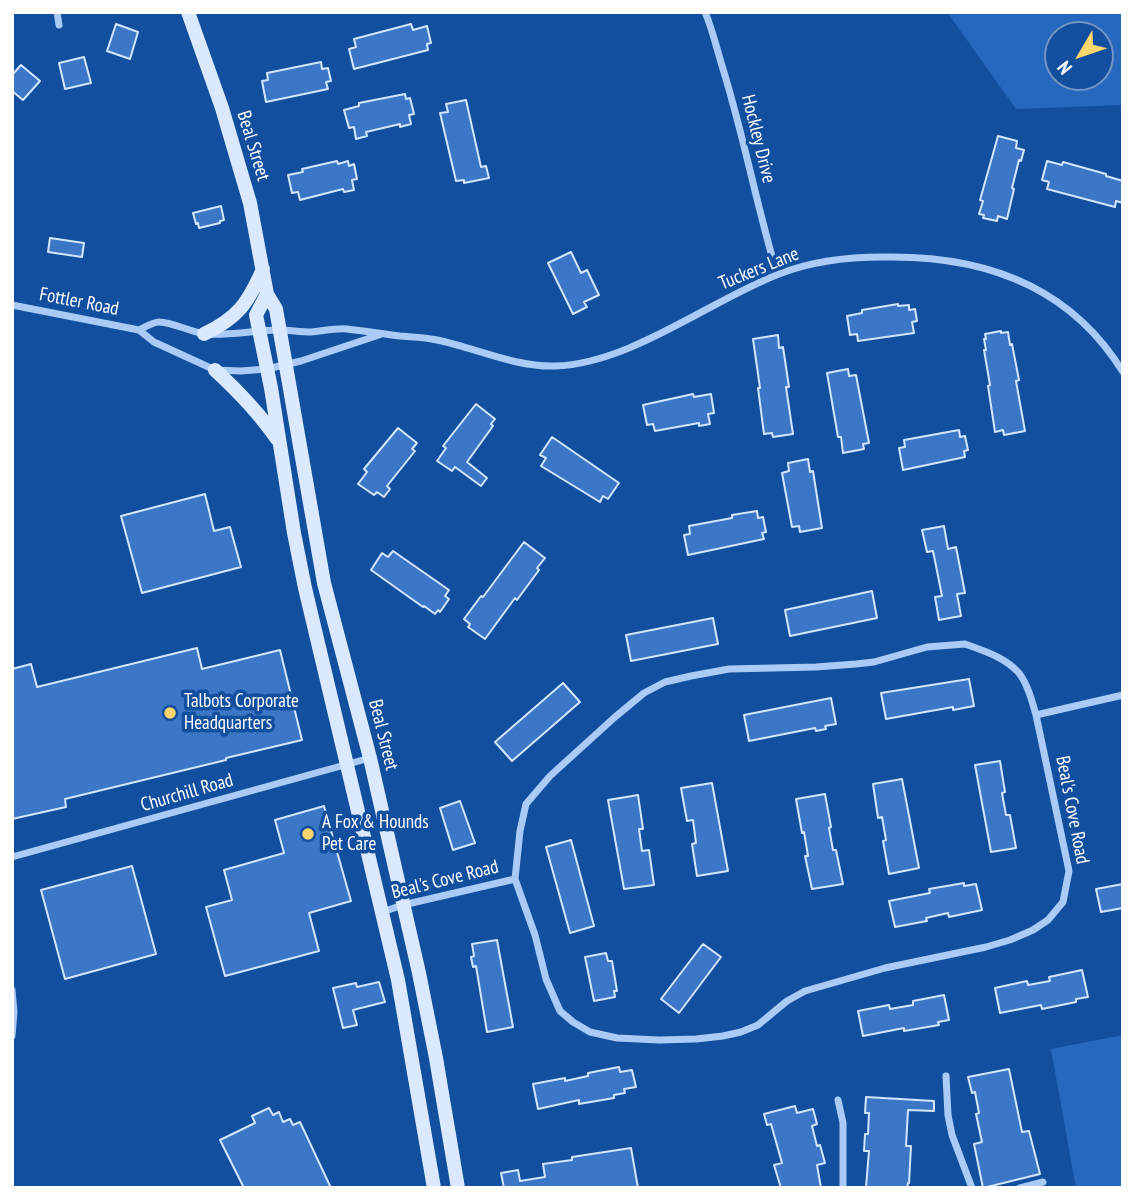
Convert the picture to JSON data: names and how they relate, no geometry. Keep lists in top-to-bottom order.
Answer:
{
  "streets": {
    "street": [
      "Hockley Drive",
      "Beal Street",
      "Tuckers Lane",
      "Fottler Road",
      "Churchill Road",
      "Beal's Cove Road"
    ]
  },
  "crossings": [
    ["Hockley Drive", "Tuckers Lane"],
    ["Beal Street", "Tuckers Lane"],
    ["Beal Street", "Fottler Road"],
    ["Beal Street", "Churchill Road"],
    ["Beal Street", "Beal's Cove Road"],
    ["Tuckers Lane", "Fottler Road"]
  ],
  "places": ["Talbots Corporate Headquarters", "A Fox & Hounds Pet Care"],
  "north": "bottom left"
}
